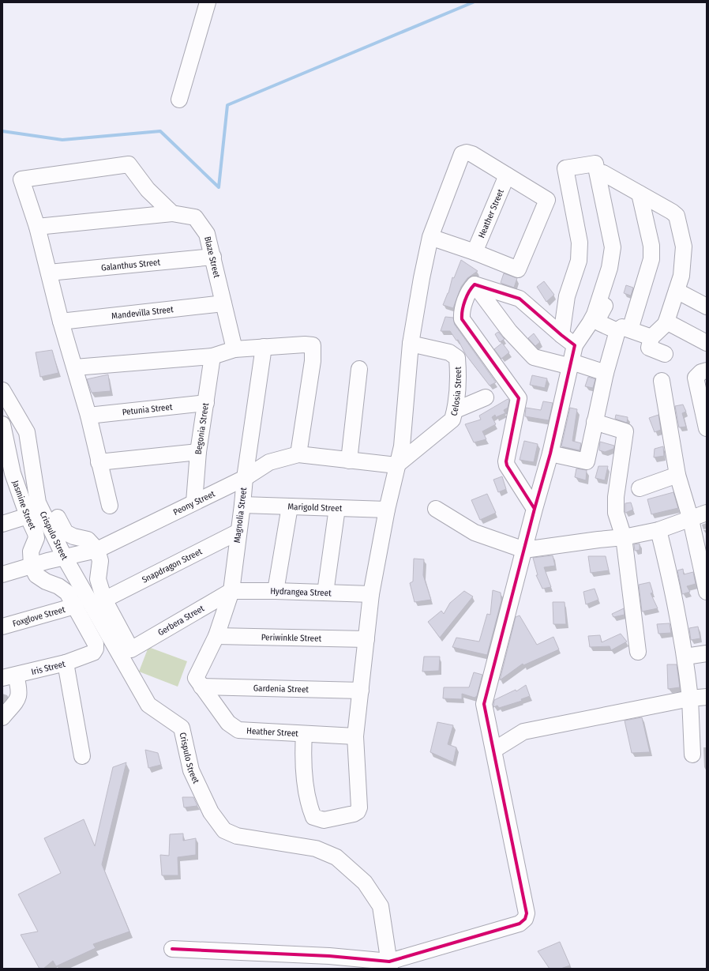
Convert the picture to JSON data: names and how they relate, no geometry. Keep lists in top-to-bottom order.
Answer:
{
  "streets": {
    "street": [
      "Heather Street",
      "Blaze Street",
      "Galanthus Street",
      "Mandevilla Street",
      "Celosia Street",
      "Petunia Street",
      "Begonia Street",
      "Peony Street",
      "Jasmine Street",
      "Marigold Street",
      "Magnolia Street",
      "Crispulo Street",
      "Snapdragon Street",
      "Hydrangea Street",
      "Foxglove Street",
      "Gerbera Street",
      "Periwinkle Street",
      "Iris Street",
      "Gardenia Street"
    ]
  },
  "crossings": [
    ["Heather Street", "Magnolia Street"],
    ["Heather Street", "Gardenia Street"],
    ["Blaze Street", "Galanthus Street"],
    ["Blaze Street", "Mandevilla Street"],
    ["Celosia Street", "Peony Street"],
    ["Petunia Street", "Begonia Street"],
    ["Begonia Street", "Peony Street"],
    ["Peony Street", "Jasmine Street"],
    ["Peony Street", "Magnolia Street"],
    ["Peony Street", "Crispulo Street"],
    ["Marigold Street", "Magnolia Street"],
    ["Magnolia Street", "Snapdragon Street"],
    ["Magnolia Street", "Hydrangea Street"],
    ["Magnolia Street", "Gerbera Street"],
    ["Magnolia Street", "Periwinkle Street"],
    ["Magnolia Street", "Gardenia Street"],
    ["Snapdragon Street", "Gerbera Street"],
    ["Hydrangea Street", "Gerbera Street"],
    ["Foxglove Street", "Iris Street"]
  ]
}
